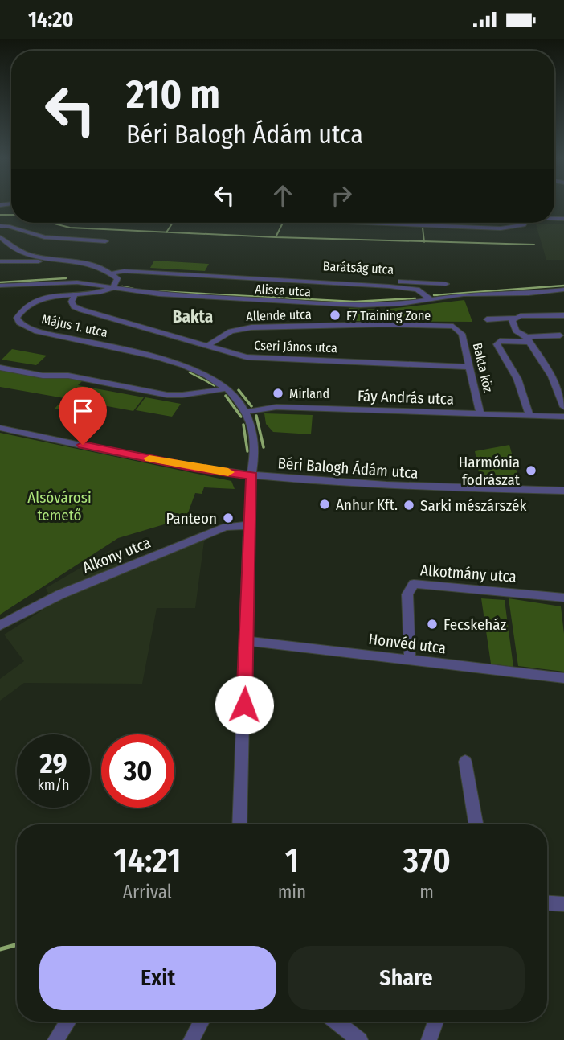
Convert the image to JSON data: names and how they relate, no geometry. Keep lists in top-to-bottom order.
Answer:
{
  "streets": {
    "street": [
      "Barátság utca",
      "Alisca utca",
      "Allende utca",
      "Május 1. utca",
      "Cseri János utca",
      "Bakta köz",
      "Fáy András utca",
      "Béri Balogh Ádám utca",
      "Alkony utca",
      "Alkotmány utca",
      "Honvéd utca"
    ]
  },
  "crossings": [
    ["Barátság utca", "Alisca utca"],
    ["Alisca utca", "Május 1. utca"],
    ["Allende utca", "Cseri János utca"],
    ["Allende utca", "Bakta köz"],
    ["Május 1. utca", "Cseri János utca"],
    ["Május 1. utca", "Fáy András utca"],
    ["Május 1. utca", "Béri Balogh Ádám utca"],
    ["Cseri János utca", "Bakta köz"],
    ["Bakta köz", "Fáy András utca"],
    ["Alkotmány utca", "Honvéd utca"]
  ],
  "districts": ["Bakta"],
  "parks": ["Alsóvárosi temető"],
  "places": [
    "F7 Training Zone",
    "Mirland",
    "Harmónia fodrászat",
    "Anhur Kft.",
    "Sarki mészárszék",
    "Panteon",
    "Fecskeház"
  ],
  "page": {
    "status": "14:20",
    "turn": ["210 m", "Béri Balogh Ádám utca"],
    "speed": "29 km/h",
    "limit": "30",
    "eta": [
      "14:21",
      "Arrival",
      "1",
      "min",
      "370",
      "m"
    ],
    "buttons": ["Exit", "Share"]
  }
}
